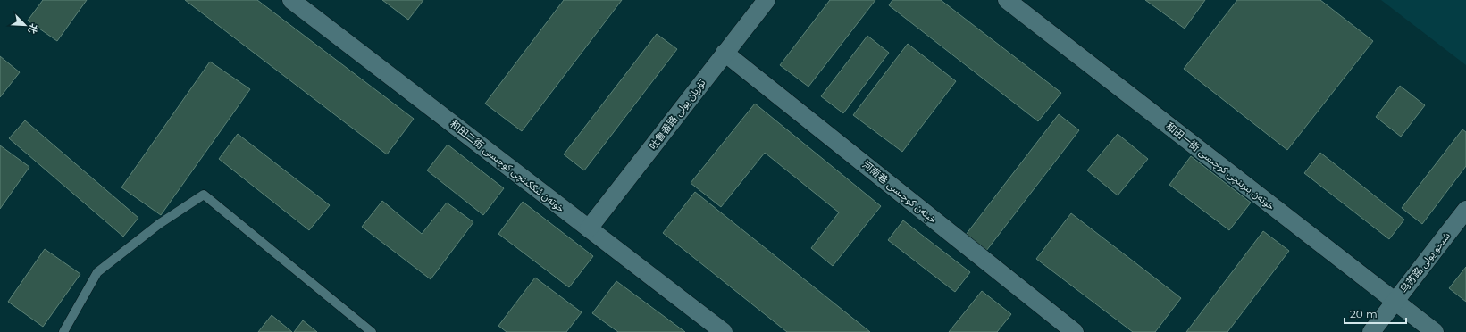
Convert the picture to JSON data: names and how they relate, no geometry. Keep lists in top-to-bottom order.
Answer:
{
  "streets": {
    "street": [
      "吐鲁番路 تۇرپان يولى",
      "和田二街 خوتەن ئىككىنچى كوچىسى",
      "和田一街 خوتەن بىرىنچى كوچىسى",
      "河南巷 خېنەن كوچىسى",
      "乌苏路 شىخو يولى"
    ]
  },
  "crossings": [
    ["吐鲁番路 تۇرپان يولى", "和田二街 خوتەن ئىككىنچى كوچىسى"],
    ["吐鲁番路 تۇرپان يولى", "河南巷 خېنەن كوچىسى"],
    ["和田一街 خوتەن بىرىنچى كوچىسى", "乌苏路 شىخو يولى"]
  ],
  "scale_bar": "20 m",
  "north": "bottom right"
}
